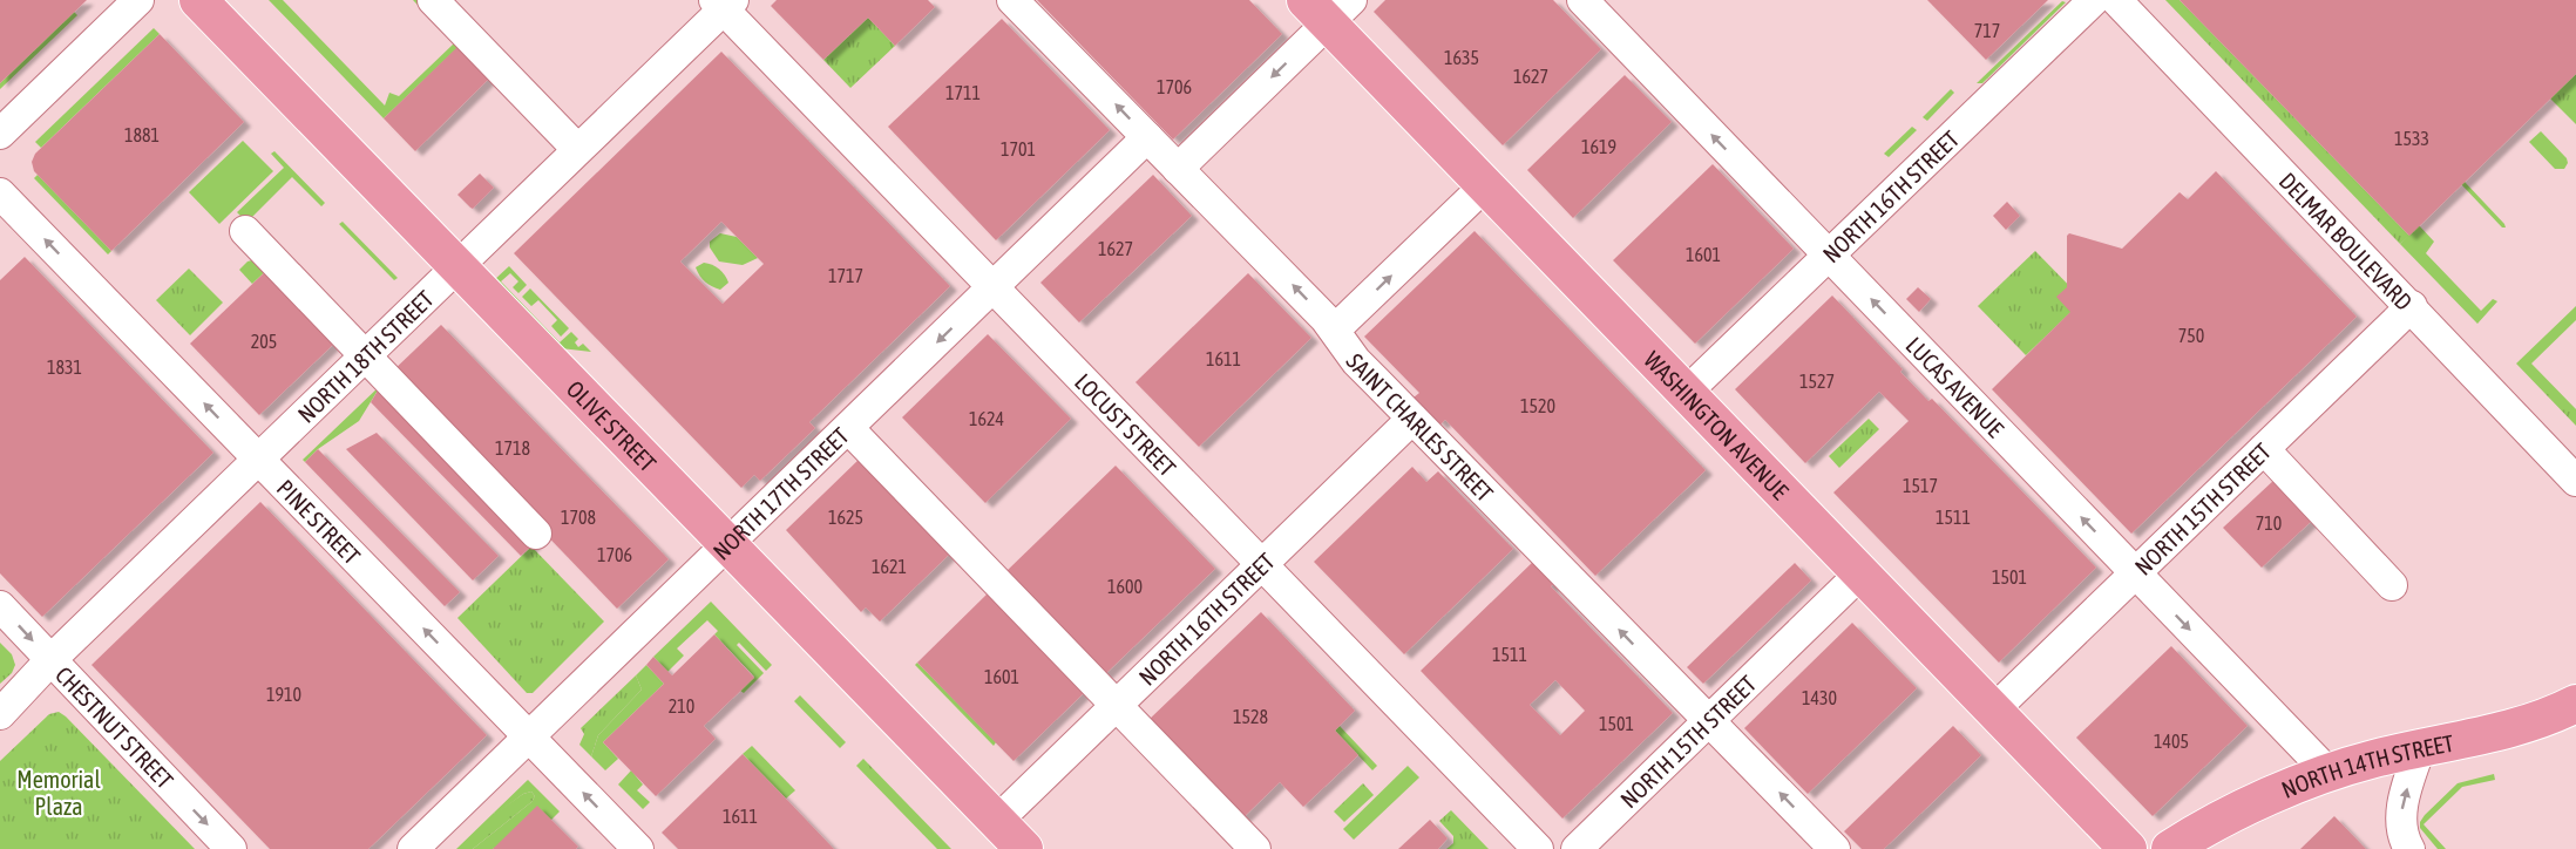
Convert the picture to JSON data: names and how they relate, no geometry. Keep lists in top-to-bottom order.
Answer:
{
  "streets": {
    "main road": ["WASHINGTON AVENUE", "OLIVE STREET", "NORTH 14TH STREET"],
    "street": [
      "NORTH 16TH STREET",
      "DELMAR BOULEVARD",
      "NORTH 18TH STREET",
      "LUCAS AVENUE",
      "LOCUST STREET",
      "SAINT CHARLES STREET",
      "NORTH 17TH STREET",
      "NORTH 15TH STREET",
      "PINE STREET",
      "CHESTNUT STREET"
    ]
  },
  "crossings": [
    ["NORTH 16TH STREET", "LUCAS AVENUE"],
    ["NORTH 16TH STREET", "LOCUST STREET"],
    ["NORTH 16TH STREET", "WASHINGTON AVENUE"],
    ["NORTH 16TH STREET", "OLIVE STREET"],
    ["NORTH 16TH STREET", "SAINT CHARLES STREET"],
    ["DELMAR BOULEVARD", "NORTH 15TH STREET"],
    ["NORTH 18TH STREET", "LOCUST STREET"],
    ["NORTH 18TH STREET", "OLIVE STREET"],
    ["NORTH 18TH STREET", "PINE STREET"],
    ["NORTH 18TH STREET", "CHESTNUT STREET"],
    ["LUCAS AVENUE", "NORTH 15TH STREET"],
    ["LUCAS AVENUE", "NORTH 14TH STREET"],
    ["LOCUST STREET", "NORTH 17TH STREET"],
    ["WASHINGTON AVENUE", "NORTH 15TH STREET"],
    ["OLIVE STREET", "NORTH 17TH STREET"],
    ["SAINT CHARLES STREET", "NORTH 17TH STREET"],
    ["SAINT CHARLES STREET", "NORTH 15TH STREET"],
    ["NORTH 17TH STREET", "PINE STREET"]
  ],
  "one_way": ["SAINT CHARLES STREET", "CHESTNUT STREET"],
  "parks": ["Memorial Plaza"],
  "house_numbers": [
    "717",
    "1635",
    "1627",
    "1706",
    "1711",
    "1881",
    "1533",
    "1619",
    "1701",
    "1627",
    "1601",
    "1717",
    "750",
    "205",
    "1611",
    "1831",
    "1527",
    "1520",
    "1624",
    "1718",
    "1517",
    "1708",
    "1625",
    "1511",
    "710",
    "1706",
    "1621",
    "1501",
    "1600",
    "1511",
    "1601",
    "1910",
    "1430",
    "210",
    "1528",
    "1501",
    "1405",
    "1611"
  ]
}
